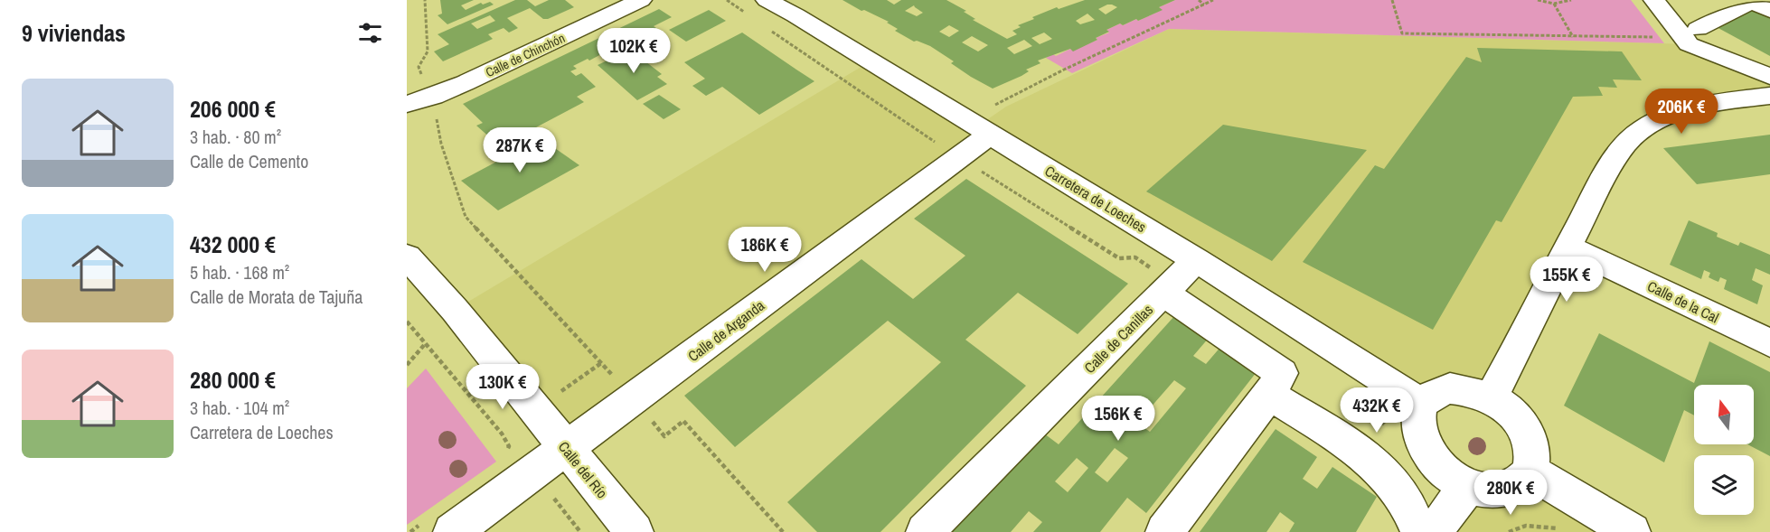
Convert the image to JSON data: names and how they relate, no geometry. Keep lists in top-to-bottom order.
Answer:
{
  "streets": {
    "street": [
      "Calle de Chinchón",
      "Carretera de Loeches",
      "Calle de la Cal",
      "Calle de Arganda",
      "Calle de Canillas",
      "Calle del Río"
    ]
  },
  "crossings": [
    ["Carretera de Loeches", "Calle de Arganda"],
    ["Carretera de Loeches", "Calle de Canillas"],
    ["Calle de Arganda", "Calle del Río"]
  ],
  "north": "top",
  "page": {
    "heading": "9 viviendas",
    "price": [
      "102K €",
      "206K €",
      "287K €",
      "186K €",
      "155K €",
      "130K €",
      "432K €",
      "156K €",
      "280K €"
    ],
    "list": [
      {
        "name": "206 000 €",
        "note": "3 hab. · 80 m² · Calle de Cemento"
      },
      {
        "name": "432 000 €",
        "note": "5 hab. · 168 m² · Calle de Morata de Tajuña"
      },
      {
        "name": "280 000 €",
        "note": "3 hab. · 104 m² · Carretera de Loeches"
      }
    ]
  }
}
